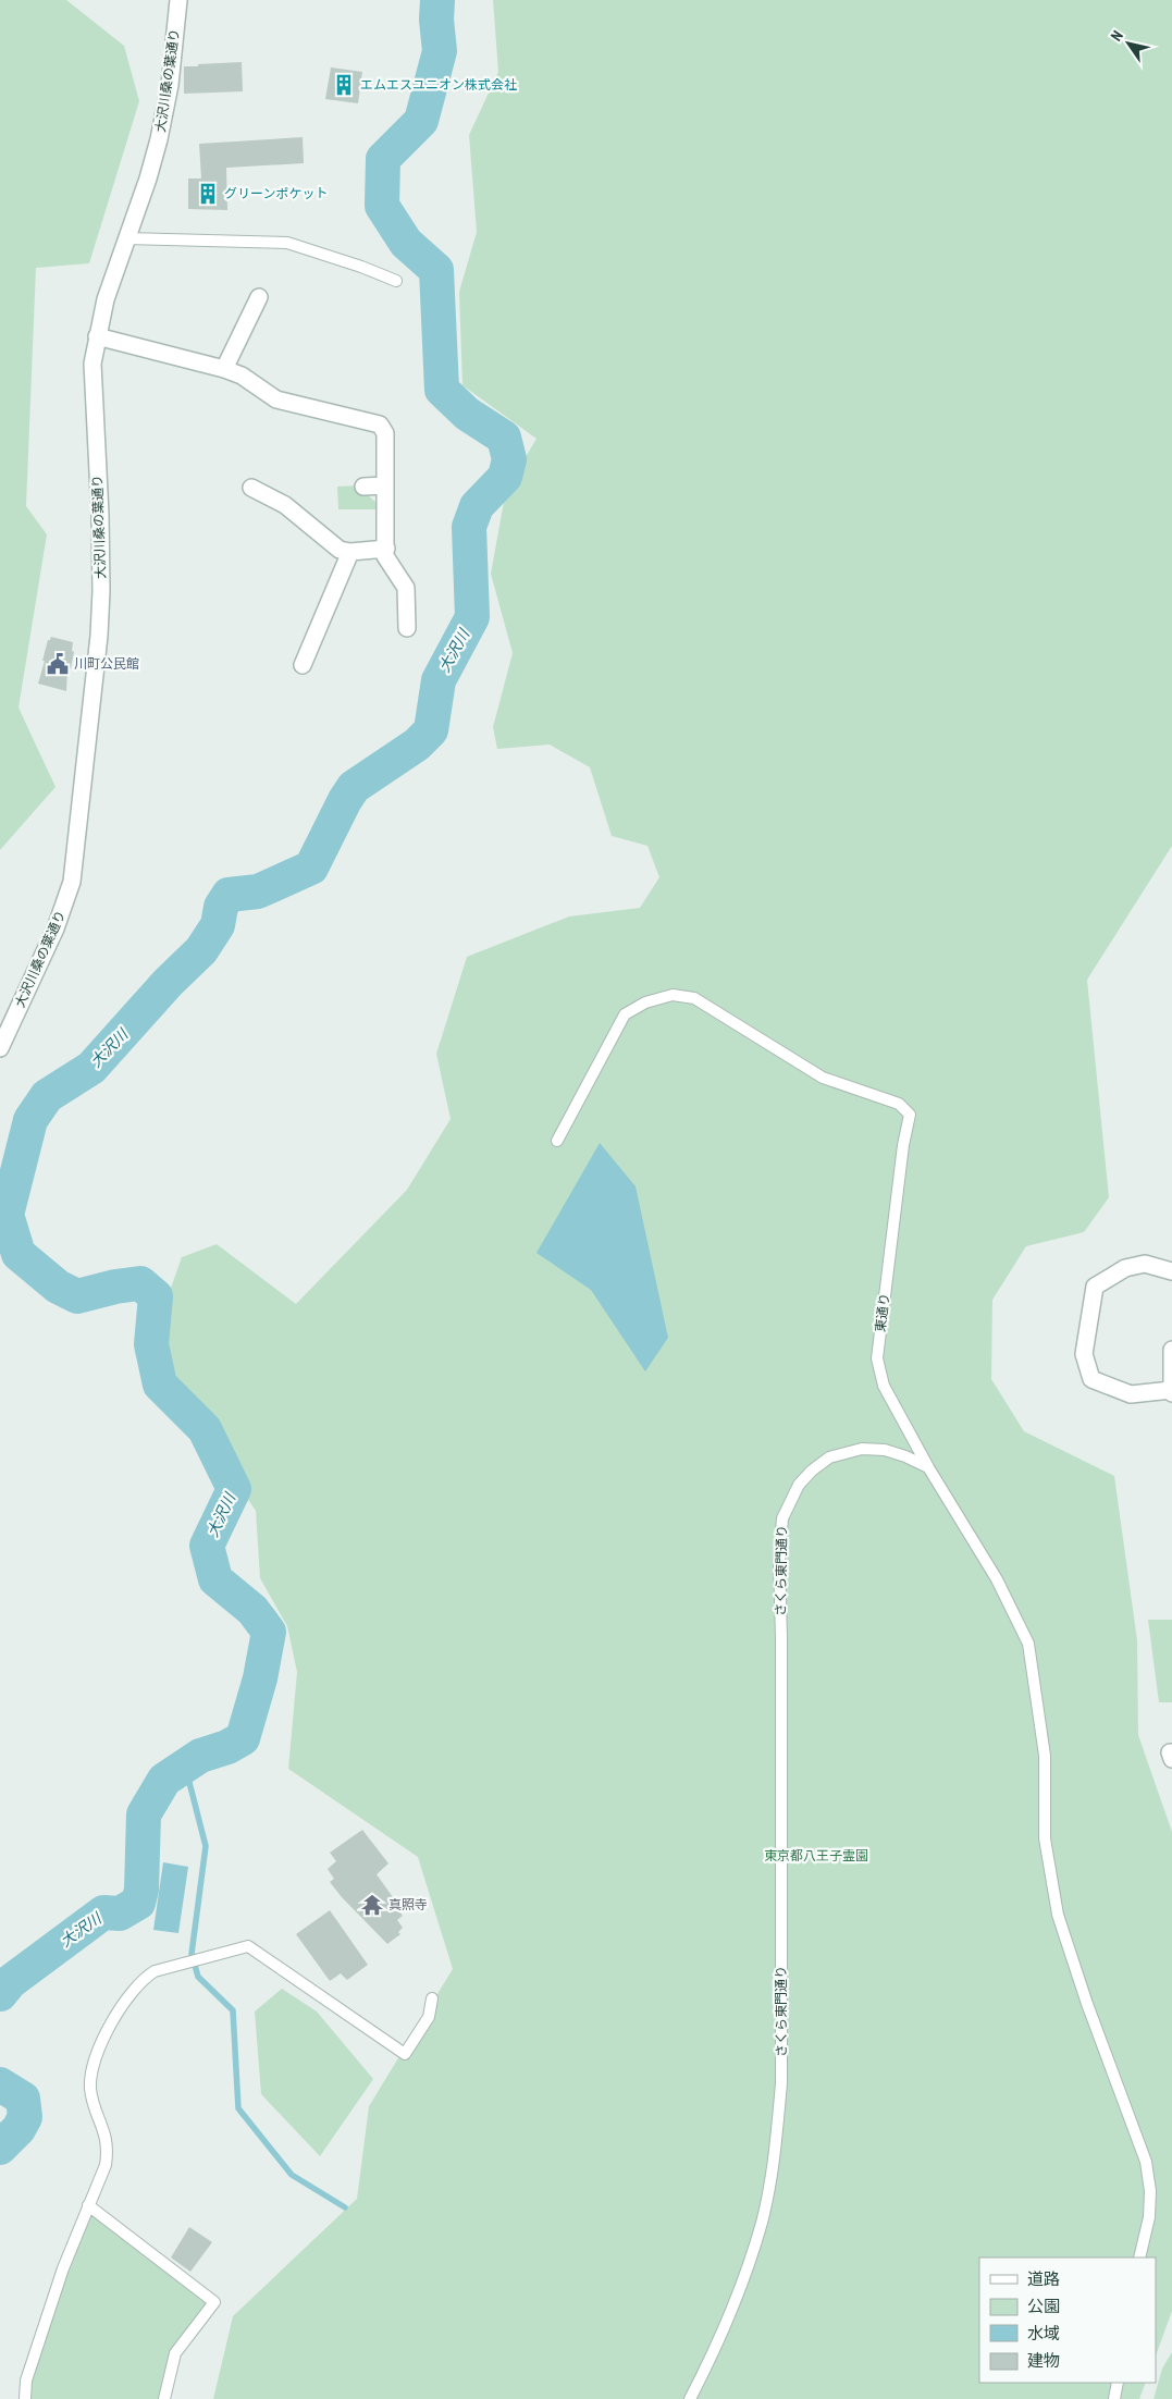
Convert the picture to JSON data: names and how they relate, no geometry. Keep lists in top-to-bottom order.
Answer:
{
  "streets": {
    "street": ["大沢川桑の葉通り"],
    "lane": ["東通り", "さくら東門通り"]
  },
  "crossings": [
    ["東通り", "さくら東門通り"]
  ],
  "water": ["大沢川"],
  "parks": ["東京都八王子霊園"],
  "places": {
    "building": ["エムエスユニオン株式会社", "グリーンポケット"],
    "public building": ["川町公民館"],
    "temple": ["真照寺"]
  },
  "legend": [
    "道路",
    "公園",
    "水域",
    "建物"
  ],
  "north": "top left"
}
